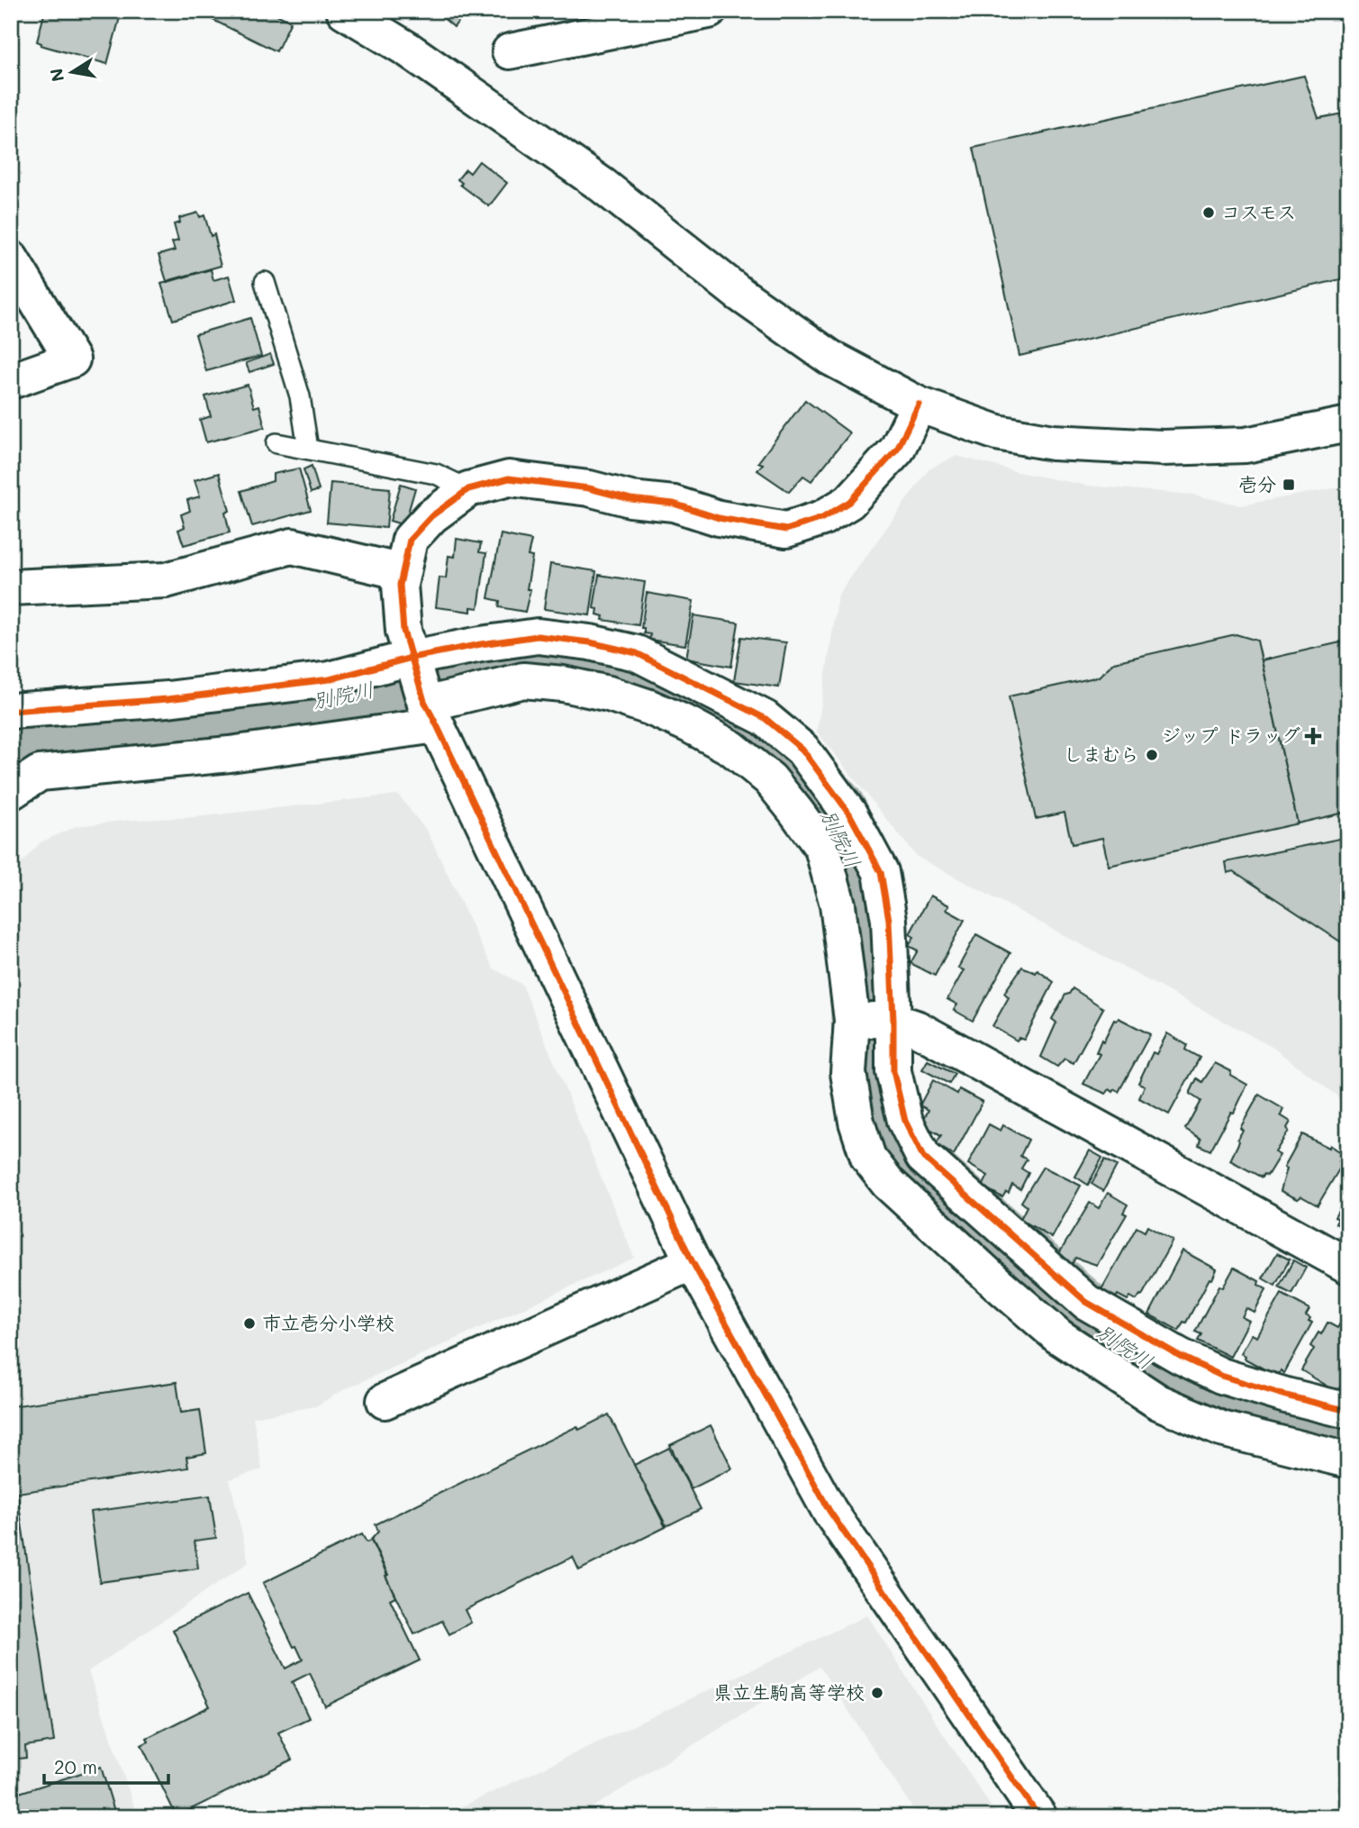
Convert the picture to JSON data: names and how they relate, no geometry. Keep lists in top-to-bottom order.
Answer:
{
  "water": ["別院川"],
  "places": {
    "other": [
      "コスモス",
      "しまむら",
      "市立壱分小学校",
      "県立生駒高等学校"
    ],
    "transit": ["壱分"],
    "health": ["ジップ ドラッグ"]
  },
  "scale_bar": "20 m",
  "north": "left"
}
